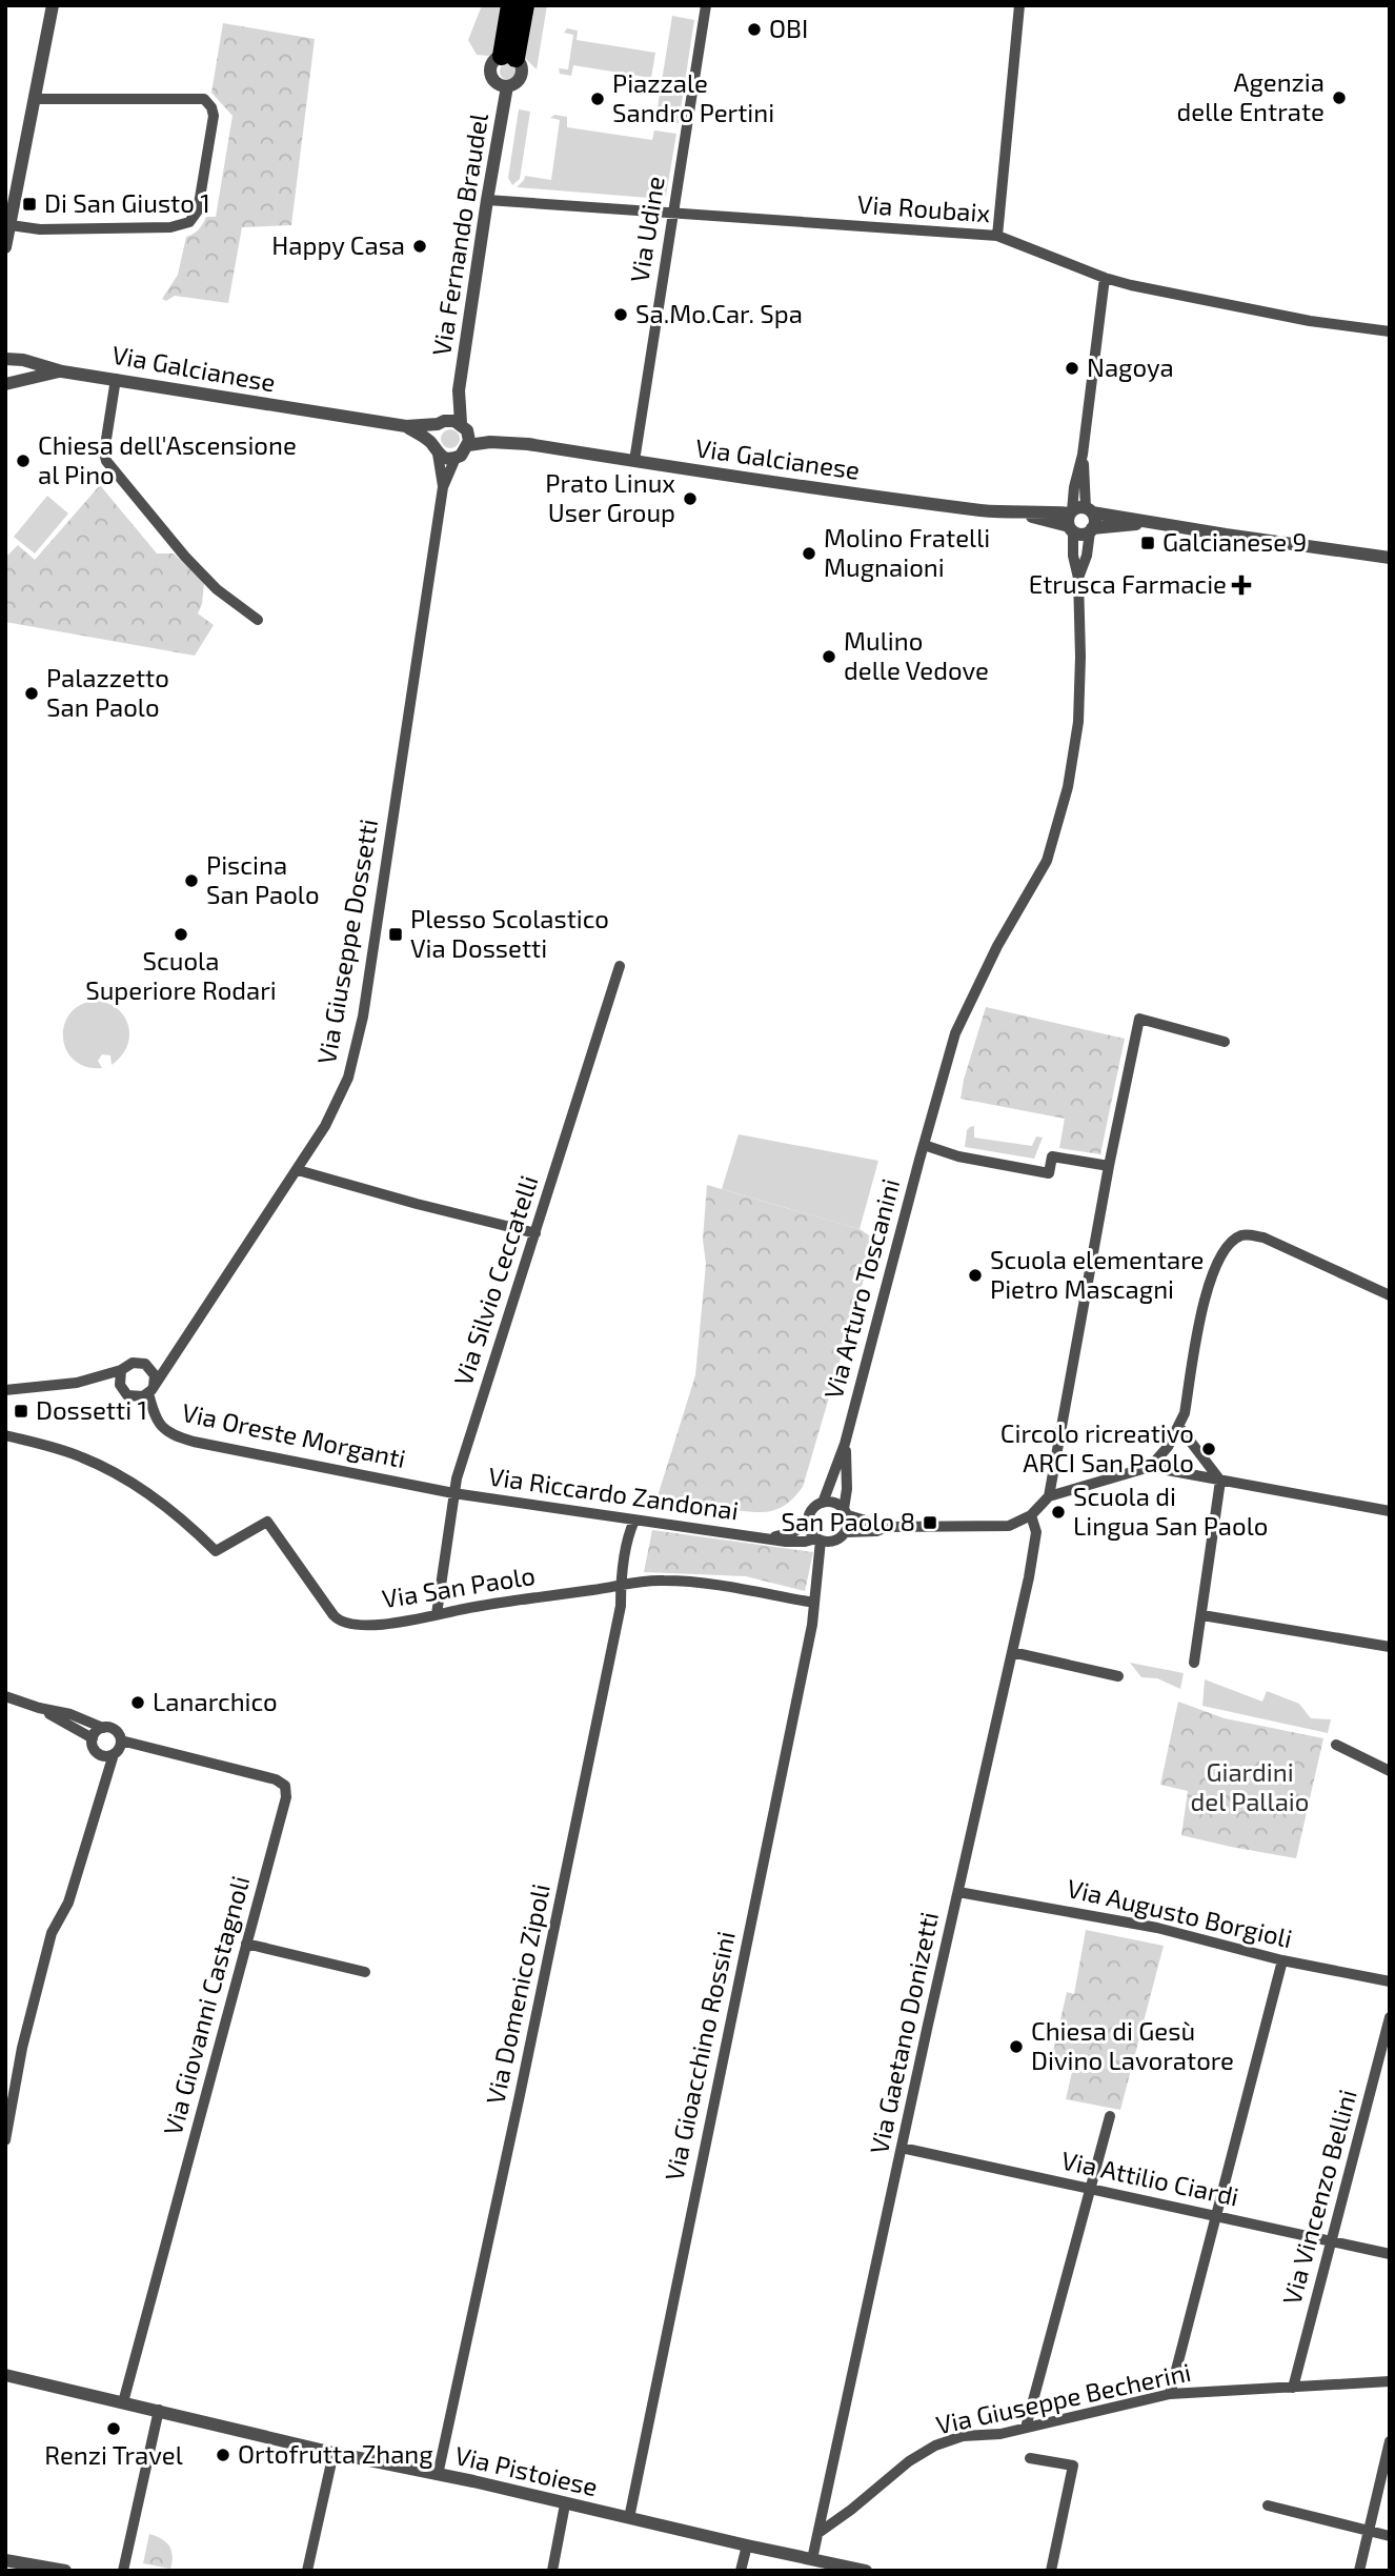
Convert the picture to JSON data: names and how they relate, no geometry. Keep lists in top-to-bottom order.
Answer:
{
  "streets": {
    "street": [
      "Via Roubaix",
      "Via Udine",
      "Via Fernando Braudel",
      "Via Galcianese",
      "Via Giuseppe Dossetti",
      "Via Silvio Ceccatelli",
      "Via Arturo Toscanini",
      "Via Oreste Morganti",
      "Via Riccardo Zandonai",
      "Via San Paolo",
      "Via Augusto Borgioli",
      "Via Domenico Zipoli",
      "Via Giovanni Castagnoli",
      "Via Gaetano Donizetti",
      "Via Gioacchino Rossini",
      "Via Attilio Ciardi",
      "Via Vincenzo Bellini",
      "Via Giuseppe Becherini",
      "Via Pistoiese"
    ]
  },
  "crossings": [
    ["Via Roubaix", "Via Udine"],
    ["Via Roubaix", "Via Fernando Braudel"],
    ["Via Udine", "Via Galcianese"],
    ["Via Fernando Braudel", "Via Galcianese"],
    ["Via Fernando Braudel", "Via Giuseppe Dossetti"],
    ["Via Galcianese", "Via Giuseppe Dossetti"],
    ["Via Giuseppe Dossetti", "Via Oreste Morganti"],
    ["Via Silvio Ceccatelli", "Via Oreste Morganti"],
    ["Via Silvio Ceccatelli", "Via Riccardo Zandonai"],
    ["Via Silvio Ceccatelli", "Via San Paolo"],
    ["Via Arturo Toscanini", "Via Riccardo Zandonai"],
    ["Via Oreste Morganti", "Via Riccardo Zandonai"],
    ["Via Riccardo Zandonai", "Via Domenico Zipoli"],
    ["Via San Paolo", "Via Domenico Zipoli"],
    ["Via San Paolo", "Via Gioacchino Rossini"],
    ["Via Augusto Borgioli", "Via Gaetano Donizetti"],
    ["Via Domenico Zipoli", "Via Pistoiese"],
    ["Via Giovanni Castagnoli", "Via Pistoiese"],
    ["Via Gaetano Donizetti", "Via Attilio Ciardi"],
    ["Via Gaetano Donizetti", "Via Giuseppe Becherini"],
    ["Via Gaetano Donizetti", "Via Pistoiese"],
    ["Via Gioacchino Rossini", "Via Pistoiese"],
    ["Via Attilio Ciardi", "Via Vincenzo Bellini"],
    ["Via Vincenzo Bellini", "Via Giuseppe Becherini"]
  ],
  "parks": ["Giardini del Pallaio"],
  "places": {
    "other": [
      "OBI",
      "Agenzia delle Entrate",
      "Piazzale Sandro Pertini",
      "Happy Casa",
      "Sa.Mo.Car. Spa",
      "Nagoya",
      "Chiesa dell'Ascensione al Pino",
      "Prato Linux User Group",
      "Molino Fratelli Mugnaioni",
      "Mulino delle Vedove",
      "Palazzetto San Paolo",
      "Piscina San Paolo",
      "Scuola Superiore Rodari",
      "Scuola elementare Pietro Mascagni",
      "Circolo ricreativo ARCI San Paolo",
      "Scuola di Lingua San Paolo",
      "Lanarchico",
      "Chiesa di Gesù Divino Lavoratore",
      "Renzi Travel",
      "Ortofrutta Zhang"
    ],
    "transit": [
      "Di San Giusto 1",
      "Galcianese 9",
      "Plesso Scolastico Via Dossetti",
      "Dossetti 1",
      "San Paolo 8"
    ],
    "health": ["Etrusca Farmacie"]
  }
}
